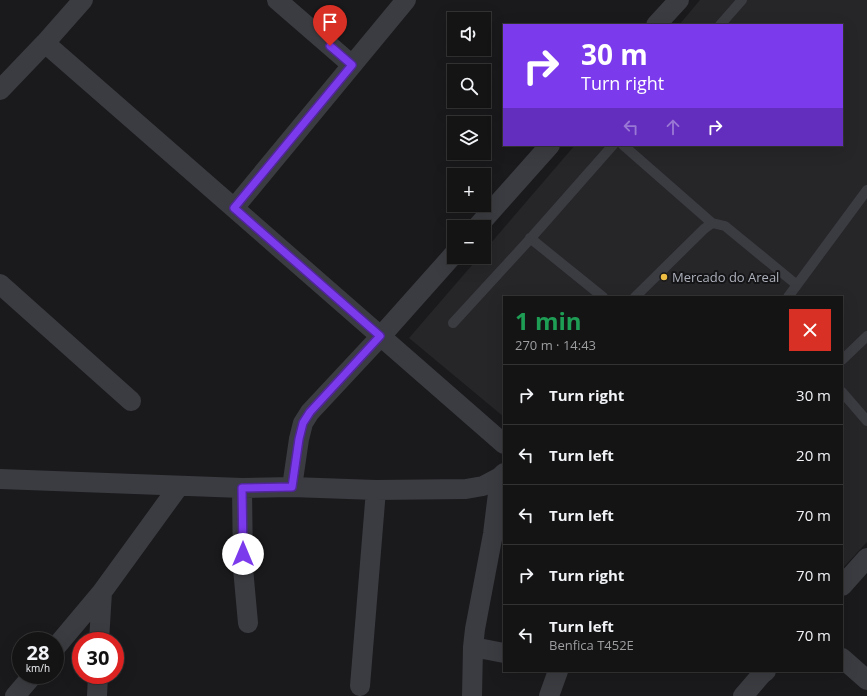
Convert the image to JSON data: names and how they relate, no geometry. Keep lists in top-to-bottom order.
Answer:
{
  "places": ["Mercado do Areal"],
  "page": {
    "map_buttons": ["+", "−"],
    "turn": ["30 m", "Turn right"],
    "heading": ["1 min", "270 m · 14:43"],
    "list": [
      {
        "name": "Turn right",
        "value": "30 m"
      },
      {
        "name": "Turn left",
        "value": "20 m"
      },
      {
        "name": "Turn left",
        "value": "70 m"
      },
      {
        "name": "Turn right",
        "value": "70 m"
      },
      {
        "name": "Turn left",
        "note": "Benfica T452E",
        "value": "70 m"
      }
    ],
    "speed": "28 km/h",
    "limit": "30"
  }
}
